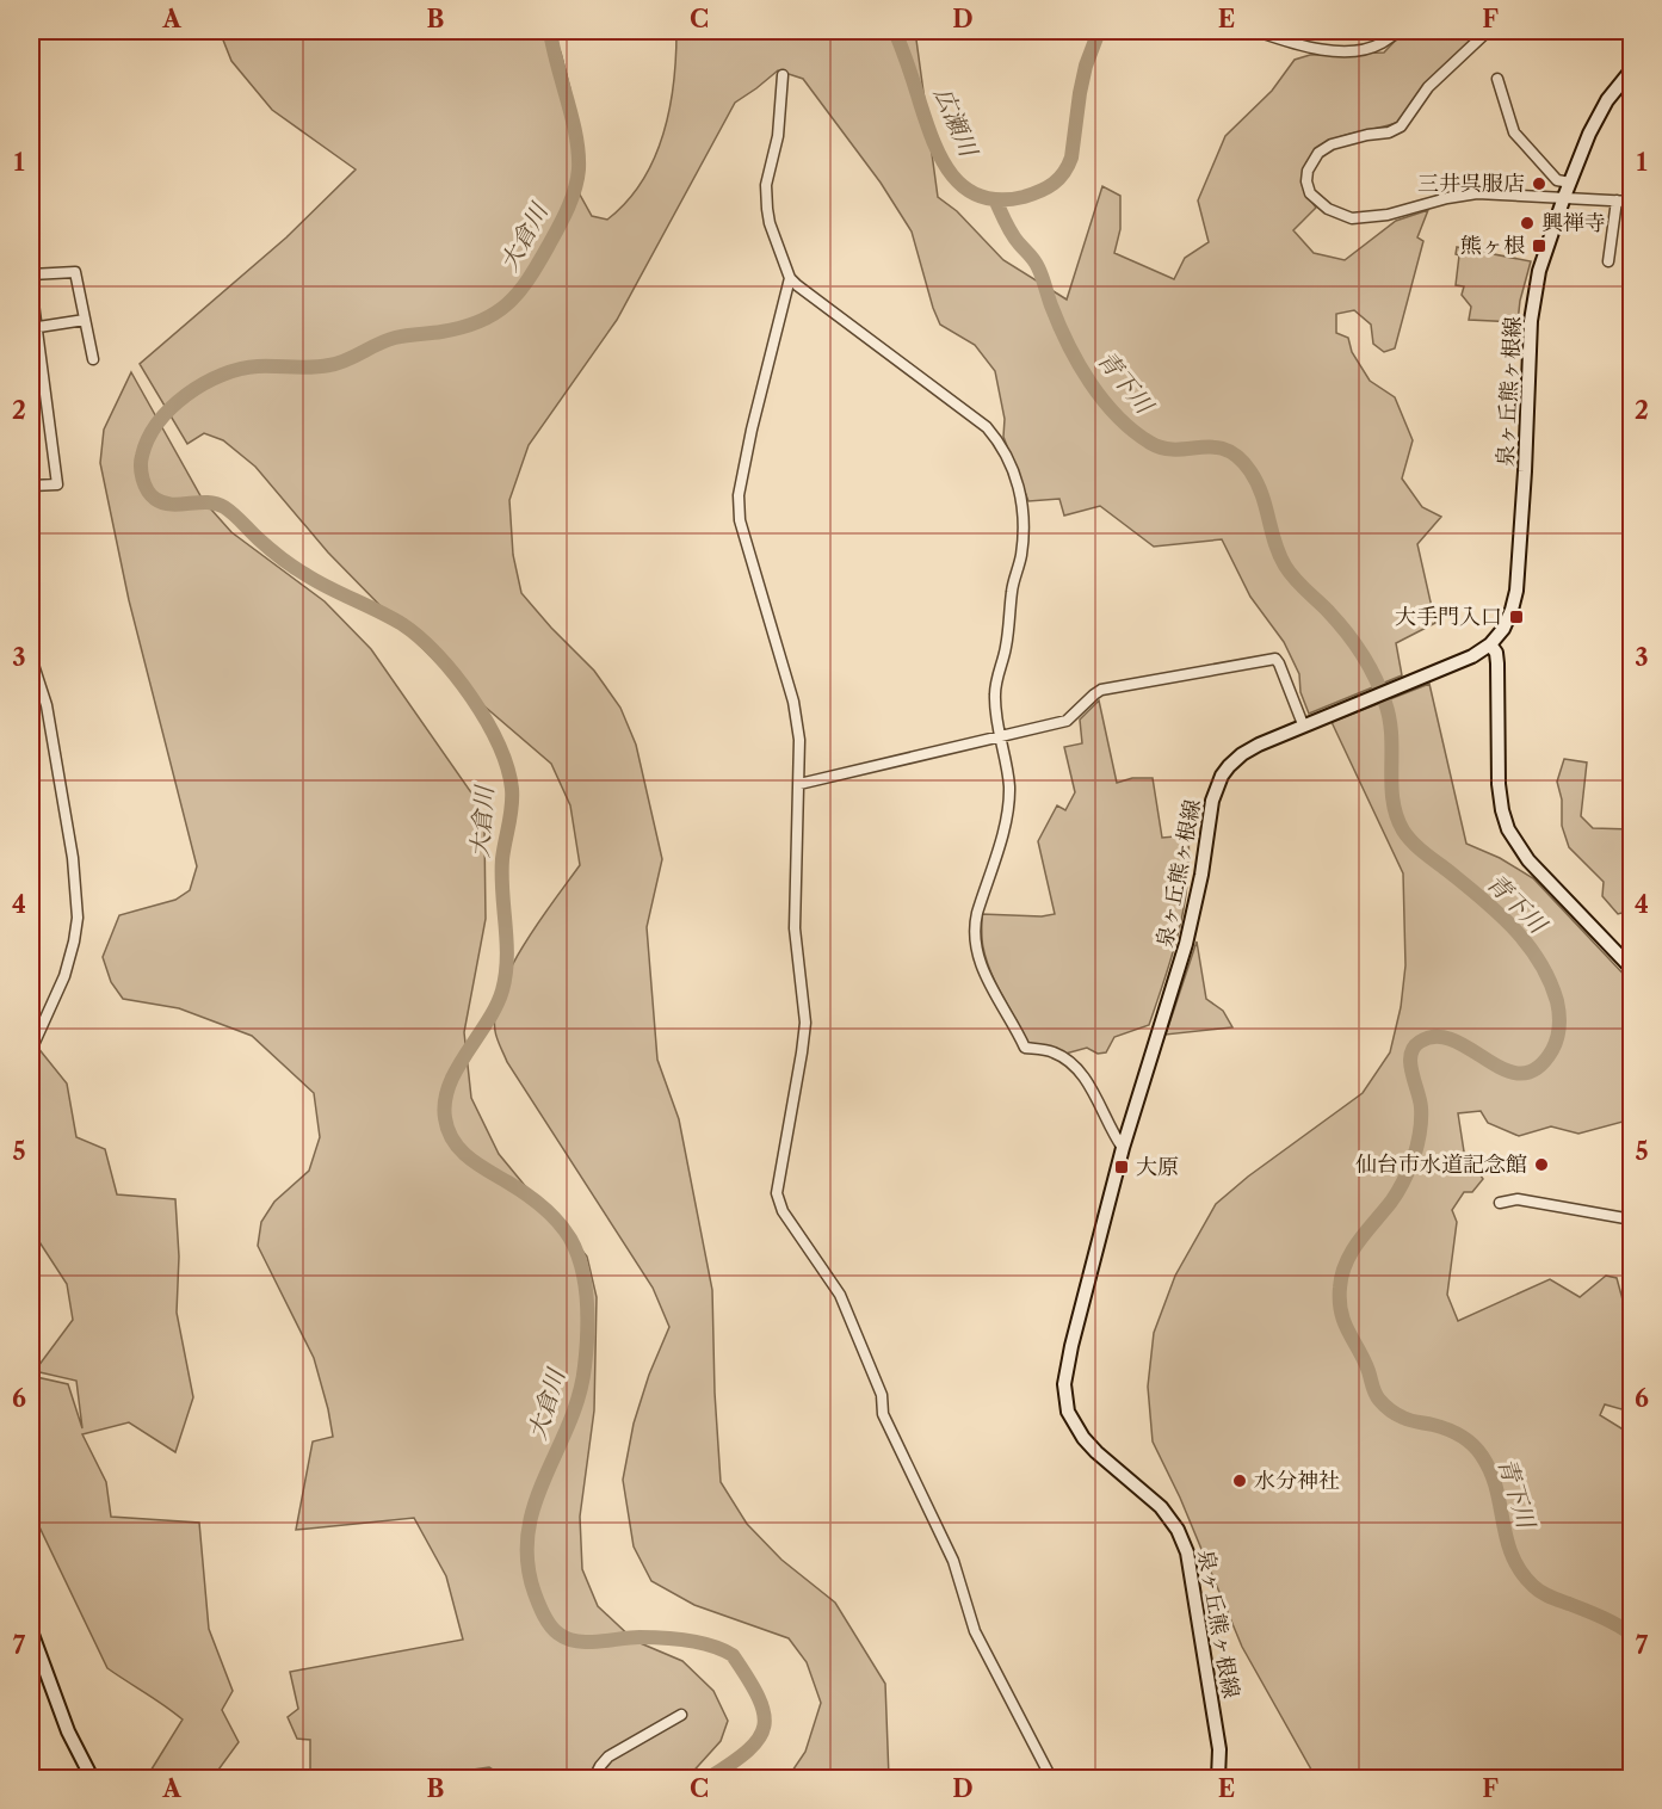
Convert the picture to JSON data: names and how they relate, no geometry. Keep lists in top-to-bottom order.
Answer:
{
  "streets": {
    "main road": ["泉ヶ丘熊ヶ根線"]
  },
  "water": ["広瀬川", "大倉川", "青下川"],
  "places": {
    "other": [
      "三井呉服店",
      "興禅寺",
      "仙台市水道記念館",
      "水分神社"
    ],
    "transit": ["熊ヶ根", "大手門入口", "大原"]
  },
  "grid": {
    "columns": [
      "A",
      "B",
      "C",
      "D",
      "E",
      "F"
    ],
    "rows": [
      "1",
      "2",
      "3",
      "4",
      "5",
      "6",
      "7"
    ]
  }
}
